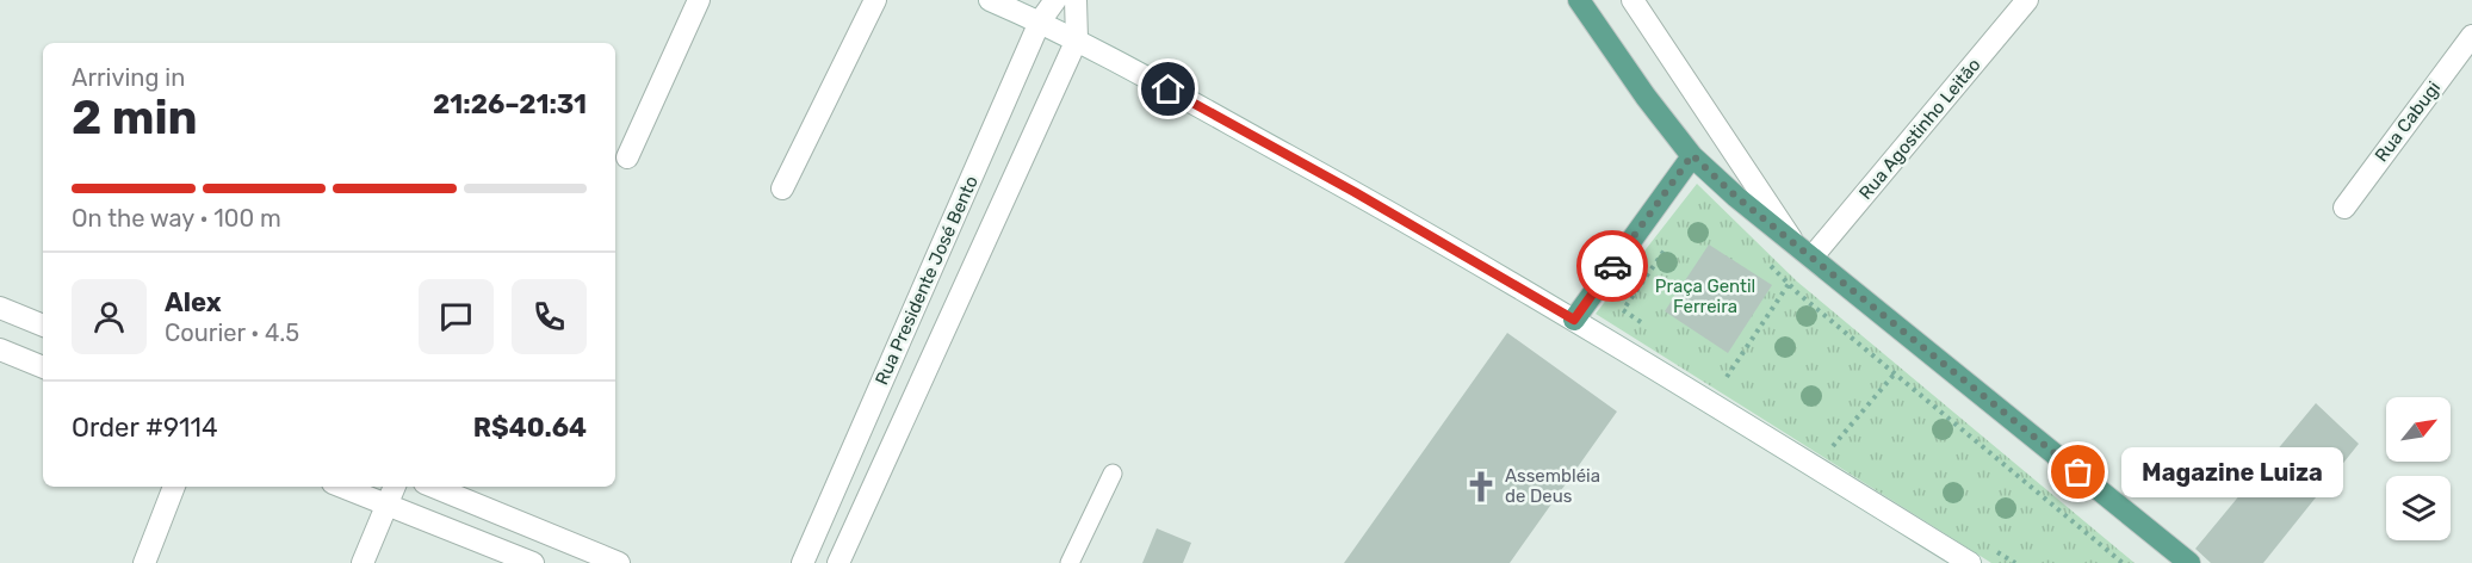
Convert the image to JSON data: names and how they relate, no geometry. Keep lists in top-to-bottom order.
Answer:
{
  "streets": {
    "street": ["Rua Cabugi", "Rua Agostinho Leitão", "Rua Presidente José Bento"]
  },
  "parks": ["Praça Gentil Ferreira"],
  "places": {
    "other": ["Magazine Luiza"],
    "church": ["Assembléia de Deus"]
  },
  "north": "top right",
  "page": {
    "heading": ["2 min", "Arriving in", "21:26–21:31"],
    "panel": [
      "Alex",
      "Courier · 4.5",
      "Order #9114",
      "R$40.64"
    ],
    "bar": "On the way · 100 m",
    "bubble": "Magazine Luiza"
  }
}
